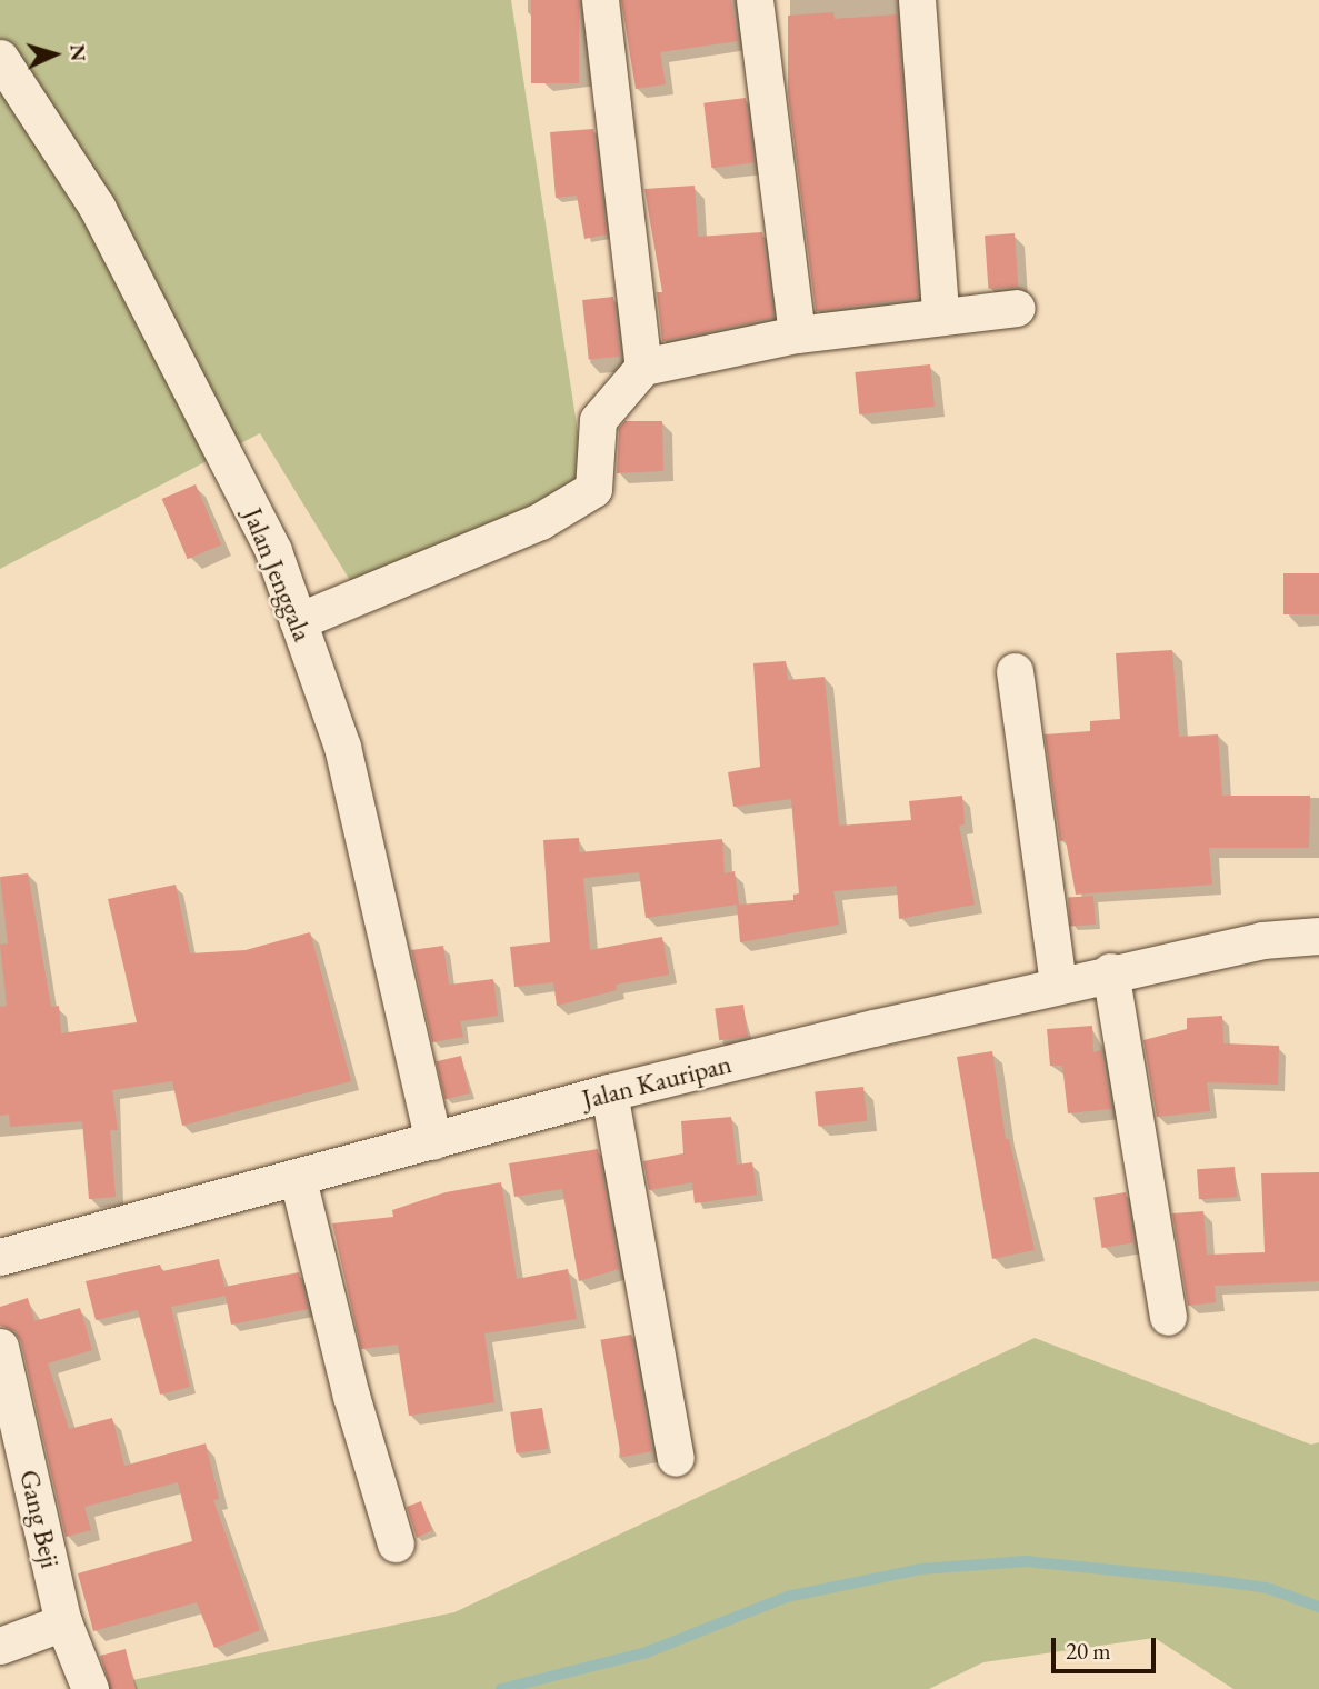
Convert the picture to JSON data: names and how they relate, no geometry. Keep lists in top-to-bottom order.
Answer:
{
  "streets": {
    "street": ["Jalan Jenggala", "Jalan Kauripan", "Gang Beji"]
  },
  "crossings": [
    ["Jalan Jenggala", "Jalan Kauripan"]
  ],
  "scale_bar": "20 m",
  "north": "right"
}
